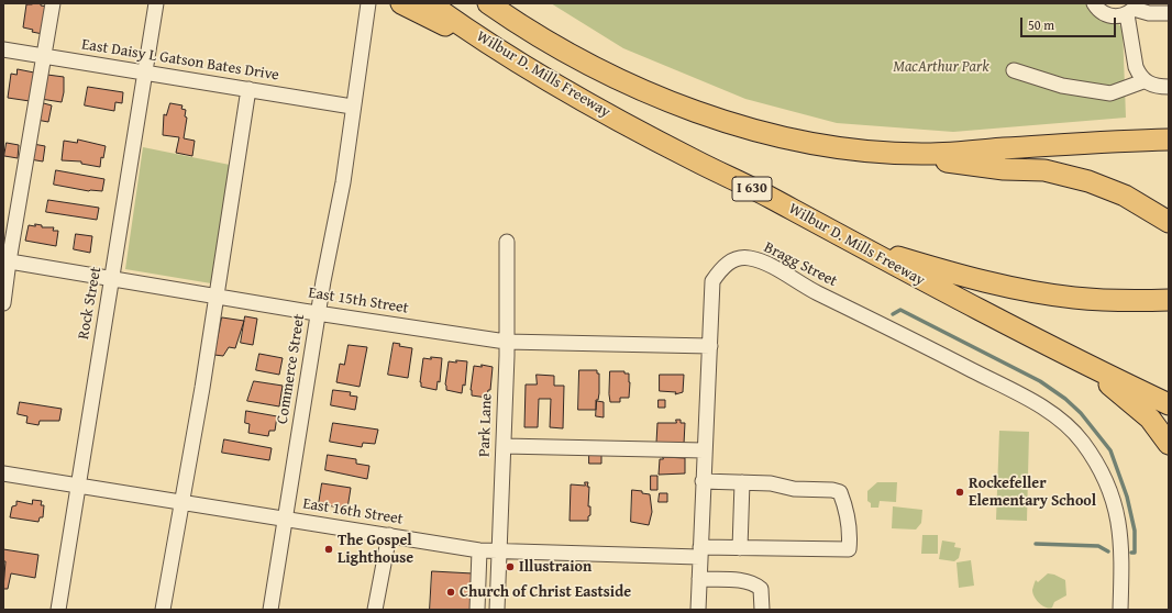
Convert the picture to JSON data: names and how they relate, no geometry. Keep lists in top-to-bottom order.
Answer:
{
  "streets": {
    "highway": ["Wilbur D. Mills Freeway", "I 630"],
    "street": [
      "East Daisy L Gatson Bates Drive",
      "Bragg Street",
      "East 15th Street",
      "Rock Street",
      "Commerce Street",
      "Park Lane",
      "East 16th Street"
    ]
  },
  "crossings": [
    ["East Daisy L Gatson Bates Drive", "Rock Street"],
    ["East Daisy L Gatson Bates Drive", "Commerce Street"],
    ["Bragg Street", "East 15th Street"],
    ["Bragg Street", "East 16th Street"],
    ["East 15th Street", "Rock Street"],
    ["East 15th Street", "Commerce Street"],
    ["East 15th Street", "Park Lane"],
    ["Rock Street", "East 16th Street"],
    ["Commerce Street", "East 16th Street"],
    ["Park Lane", "East 16th Street"]
  ],
  "parks": ["MacArthur Park"],
  "places": [
    "Rockefeller Elementary School",
    "The Gospel Lighthouse",
    "Illustraion",
    "Church of Christ Eastside"
  ],
  "scale_bar": "50 m"
}
